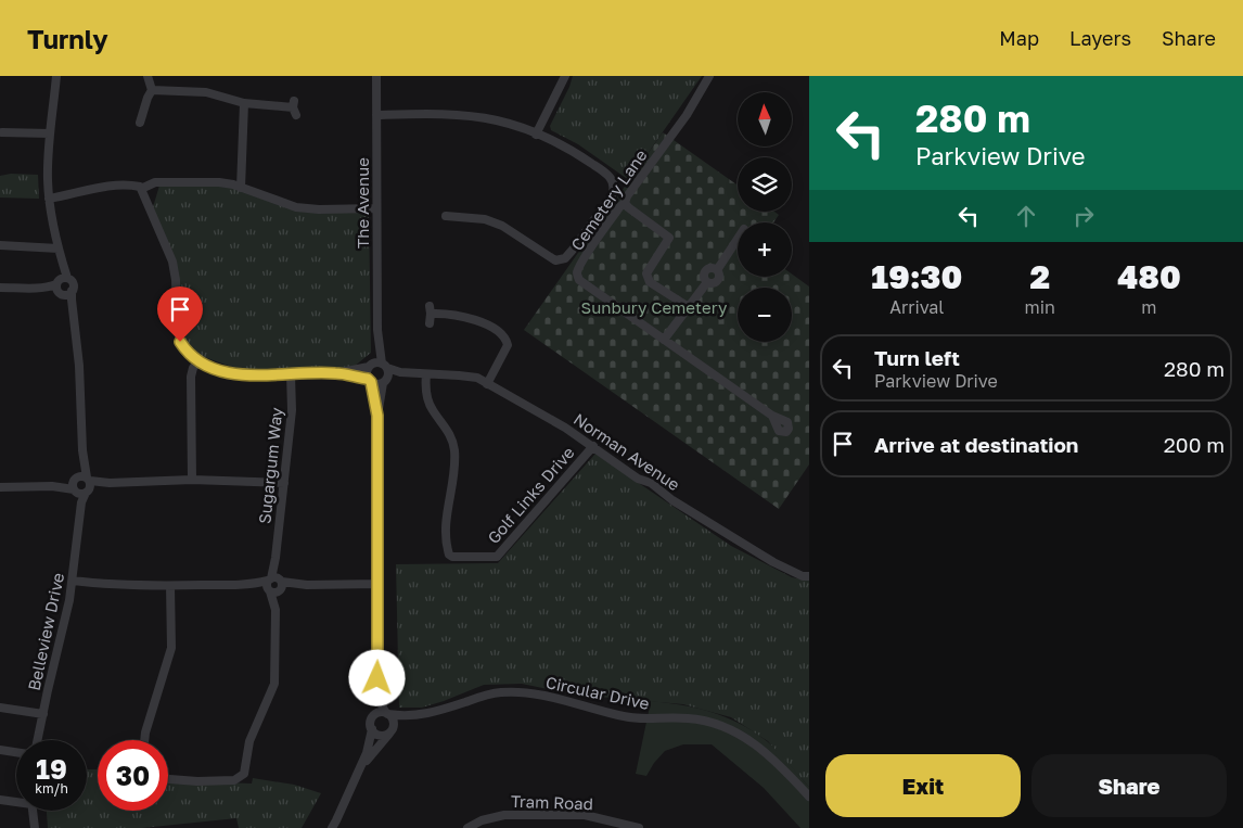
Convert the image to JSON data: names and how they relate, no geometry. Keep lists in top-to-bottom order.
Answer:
{
  "streets": {
    "street": [
      "Cemetery Lane",
      "The Avenue",
      "Norman Avenue",
      "Sugargum Way",
      "Golf Links Drive",
      "Belleview Drive",
      "Circular Drive",
      "Tram Road"
    ]
  },
  "crossings": [
    ["The Avenue", "Norman Avenue"],
    ["Norman Avenue", "Golf Links Drive"]
  ],
  "parks": ["Sunbury Cemetery"],
  "north": "top",
  "page": {
    "header": "Turnly",
    "nav": ["Map", "Layers", "Share"],
    "turn": ["280 m", "Parkview Drive"],
    "map_buttons": ["+", "−"],
    "eta": [
      "19:30",
      "Arrival",
      "2",
      "min",
      "480",
      "m"
    ],
    "list": [
      {
        "name": "Turn left",
        "note": "Parkview Drive",
        "value": "280 m"
      },
      {
        "name": "Arrive at destination",
        "value": "200 m"
      }
    ],
    "speed": "19 km/h",
    "limit": "30",
    "buttons": ["Exit", "Share"]
  }
}
